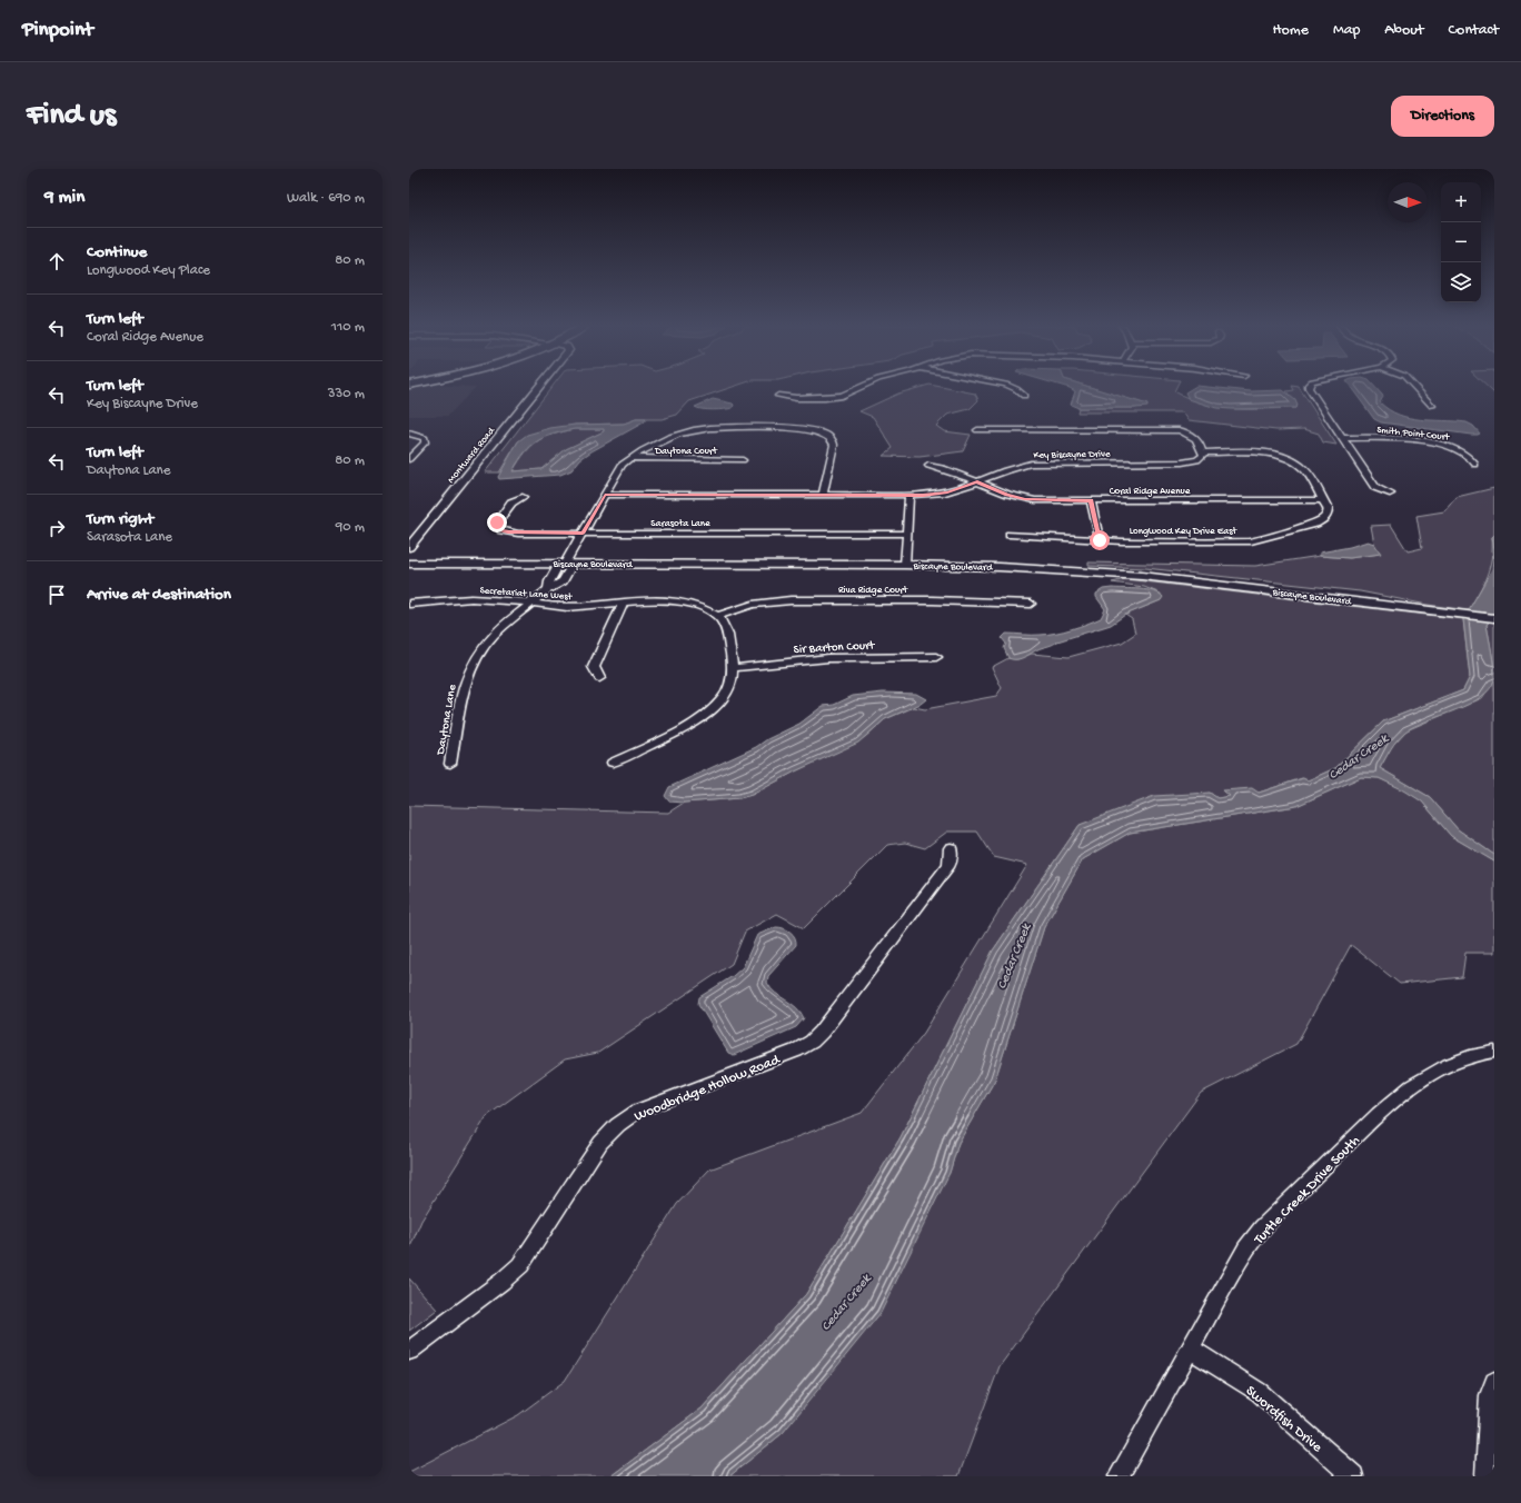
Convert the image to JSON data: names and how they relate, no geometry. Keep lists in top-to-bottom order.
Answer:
{
  "streets": {
    "street": [
      "Smith Point Court",
      "Daytona Court",
      "Key Biscayne Drive",
      "Montward Road",
      "Coral Ridge Avenue",
      "Sarasota Lane",
      "Longwood Key Drive East",
      "Biscayne Boulevard",
      "Riva Ridge Court",
      "Secretariat Lane West",
      "Sir Barton Court",
      "Daytona Lane",
      "Woodbridge Hollow Road",
      "Turtle Creek Drive South",
      "Swordfish Drive"
    ]
  },
  "crossings": [
    ["Daytona Court", "Daytona Lane"],
    ["Key Biscayne Drive", "Coral Ridge Avenue"],
    ["Key Biscayne Drive", "Daytona Lane"],
    ["Coral Ridge Avenue", "Longwood Key Drive East"],
    ["Sarasota Lane", "Daytona Lane"],
    ["Biscayne Boulevard", "Daytona Lane"],
    ["Riva Ridge Court", "Secretariat Lane West"],
    ["Secretariat Lane West", "Daytona Lane"],
    ["Turtle Creek Drive South", "Swordfish Drive"]
  ],
  "water": ["Cedar Creek"],
  "north": "right",
  "page": {
    "header": "Pinpoint",
    "nav": [
      "Home",
      "Map",
      "About",
      "Contact"
    ],
    "buttons": "Directions",
    "title": "Find us",
    "heading": ["9 min", "Walk · 690 m"],
    "map_buttons": ["+", "−"],
    "list": [
      ["Continue", "Longwood Key Place", "80 m"],
      ["Turn left", "Coral Ridge Avenue", "110 m"],
      ["Turn left", "Key Biscayne Drive", "330 m"],
      ["Turn left", "Daytona Lane", "80 m"],
      ["Turn right", "Sarasota Lane", "90 m"],
      "Arrive at destination"
    ]
  }
}
